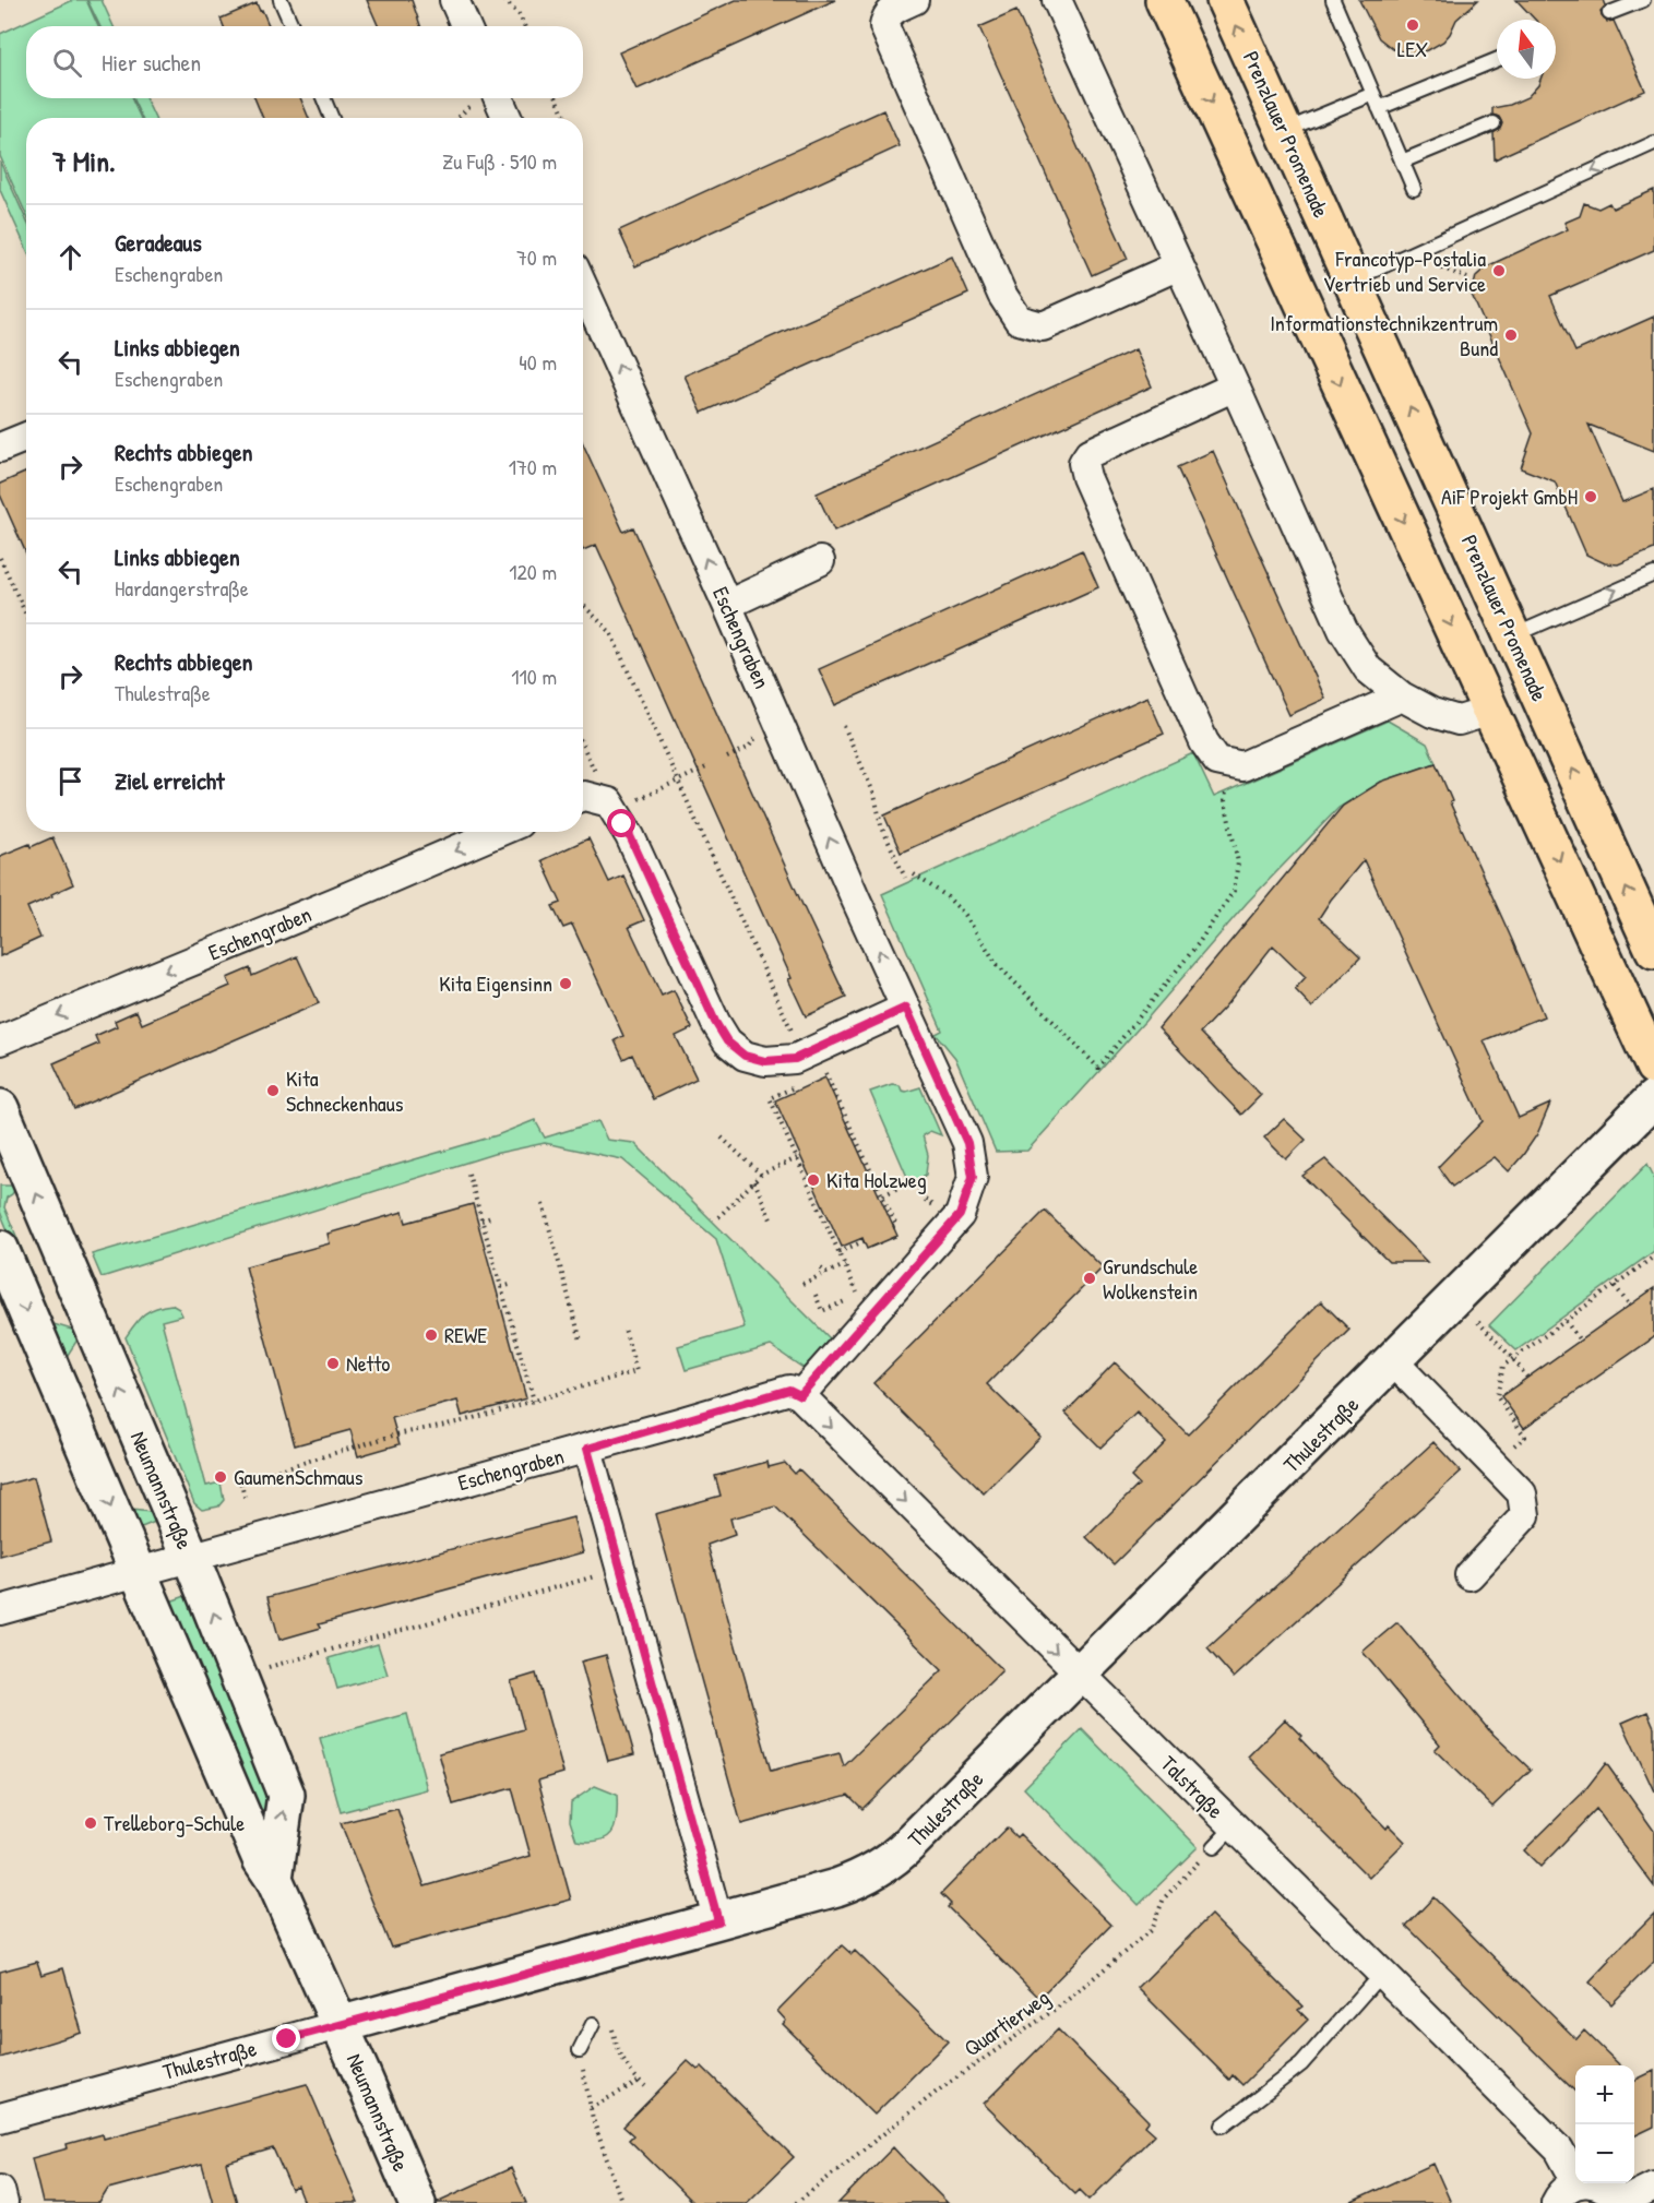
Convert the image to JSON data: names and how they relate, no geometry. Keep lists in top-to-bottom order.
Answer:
{
  "streets": {
    "main road": ["Prenzlauer Promenade"],
    "street": [
      "Eschengraben",
      "Thulestraße",
      "Neumannstraße",
      "Talstraße"
    ],
    "path": ["Quartierweg"]
  },
  "crossings": [
    ["Eschengraben", "Neumannstraße"],
    ["Eschengraben", "Talstraße"],
    ["Thulestraße", "Neumannstraße"],
    ["Thulestraße", "Talstraße"],
    ["Talstraße", "Quartierweg"]
  ],
  "one_way": ["Talstraße"],
  "places": [
    "LEX",
    "Francotyp-Postalia Vertrieb und Service",
    "Informationstechnikzentrum Bund",
    "AiF Projekt GmbH",
    "Kita Eigensinn",
    "Kita Schneckenhaus",
    "Kita Holzweg",
    "Grundschule Wolkenstein",
    "REWE",
    "Netto",
    "GaumenSchmaus",
    "Trelleborg-Schule"
  ],
  "north": "top",
  "page": {
    "search": "Hier suchen",
    "heading": ["7 Min.", "Zu Fuß · 510 m"],
    "list": [
      ["Geradeaus", "Eschengraben", "70 m"],
      ["Links abbiegen", "Eschengraben", "40 m"],
      ["Rechts abbiegen", "Eschengraben", "170 m"],
      ["Links abbiegen", "Hardangerstraße", "120 m"],
      ["Rechts abbiegen", "Thulestraße", "110 m"],
      "Ziel erreicht"
    ],
    "map_buttons": ["+", "−"]
  }
}
